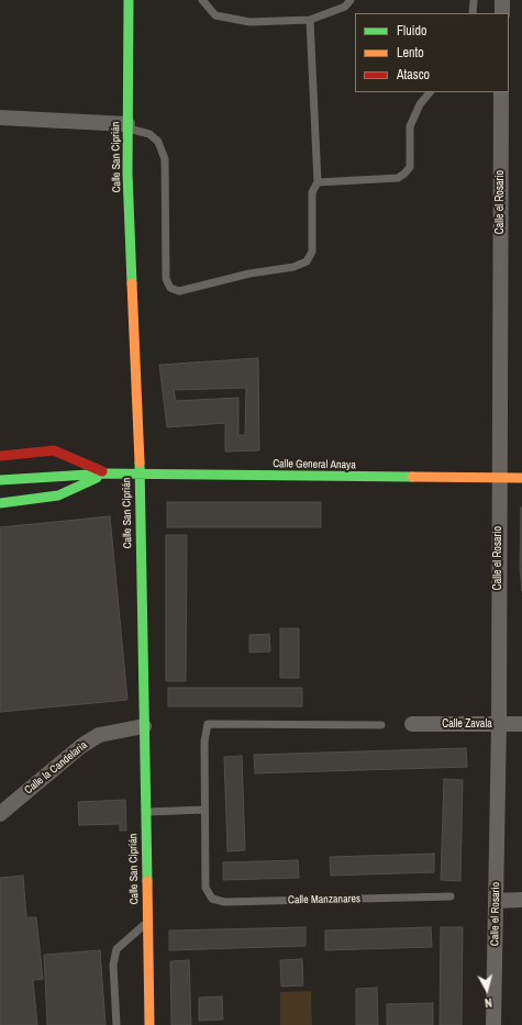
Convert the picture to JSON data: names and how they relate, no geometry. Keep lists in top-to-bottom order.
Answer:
{
  "streets": {
    "street": [
      "Calle San Ciprián",
      "Calle el Rosario",
      "Calle General Anaya",
      "Calle Zavala",
      "Calle la Candelaria"
    ],
    "lane": ["Calle Manzanares"]
  },
  "crossings": [
    ["Calle San Ciprián", "Calle General Anaya"],
    ["Calle San Ciprián", "Calle la Candelaria"],
    ["Calle el Rosario", "Calle General Anaya"],
    ["Calle el Rosario", "Calle Zavala"]
  ],
  "legend": ["Fluido", "Lento", "Atasco"],
  "north": "bottom"
}
